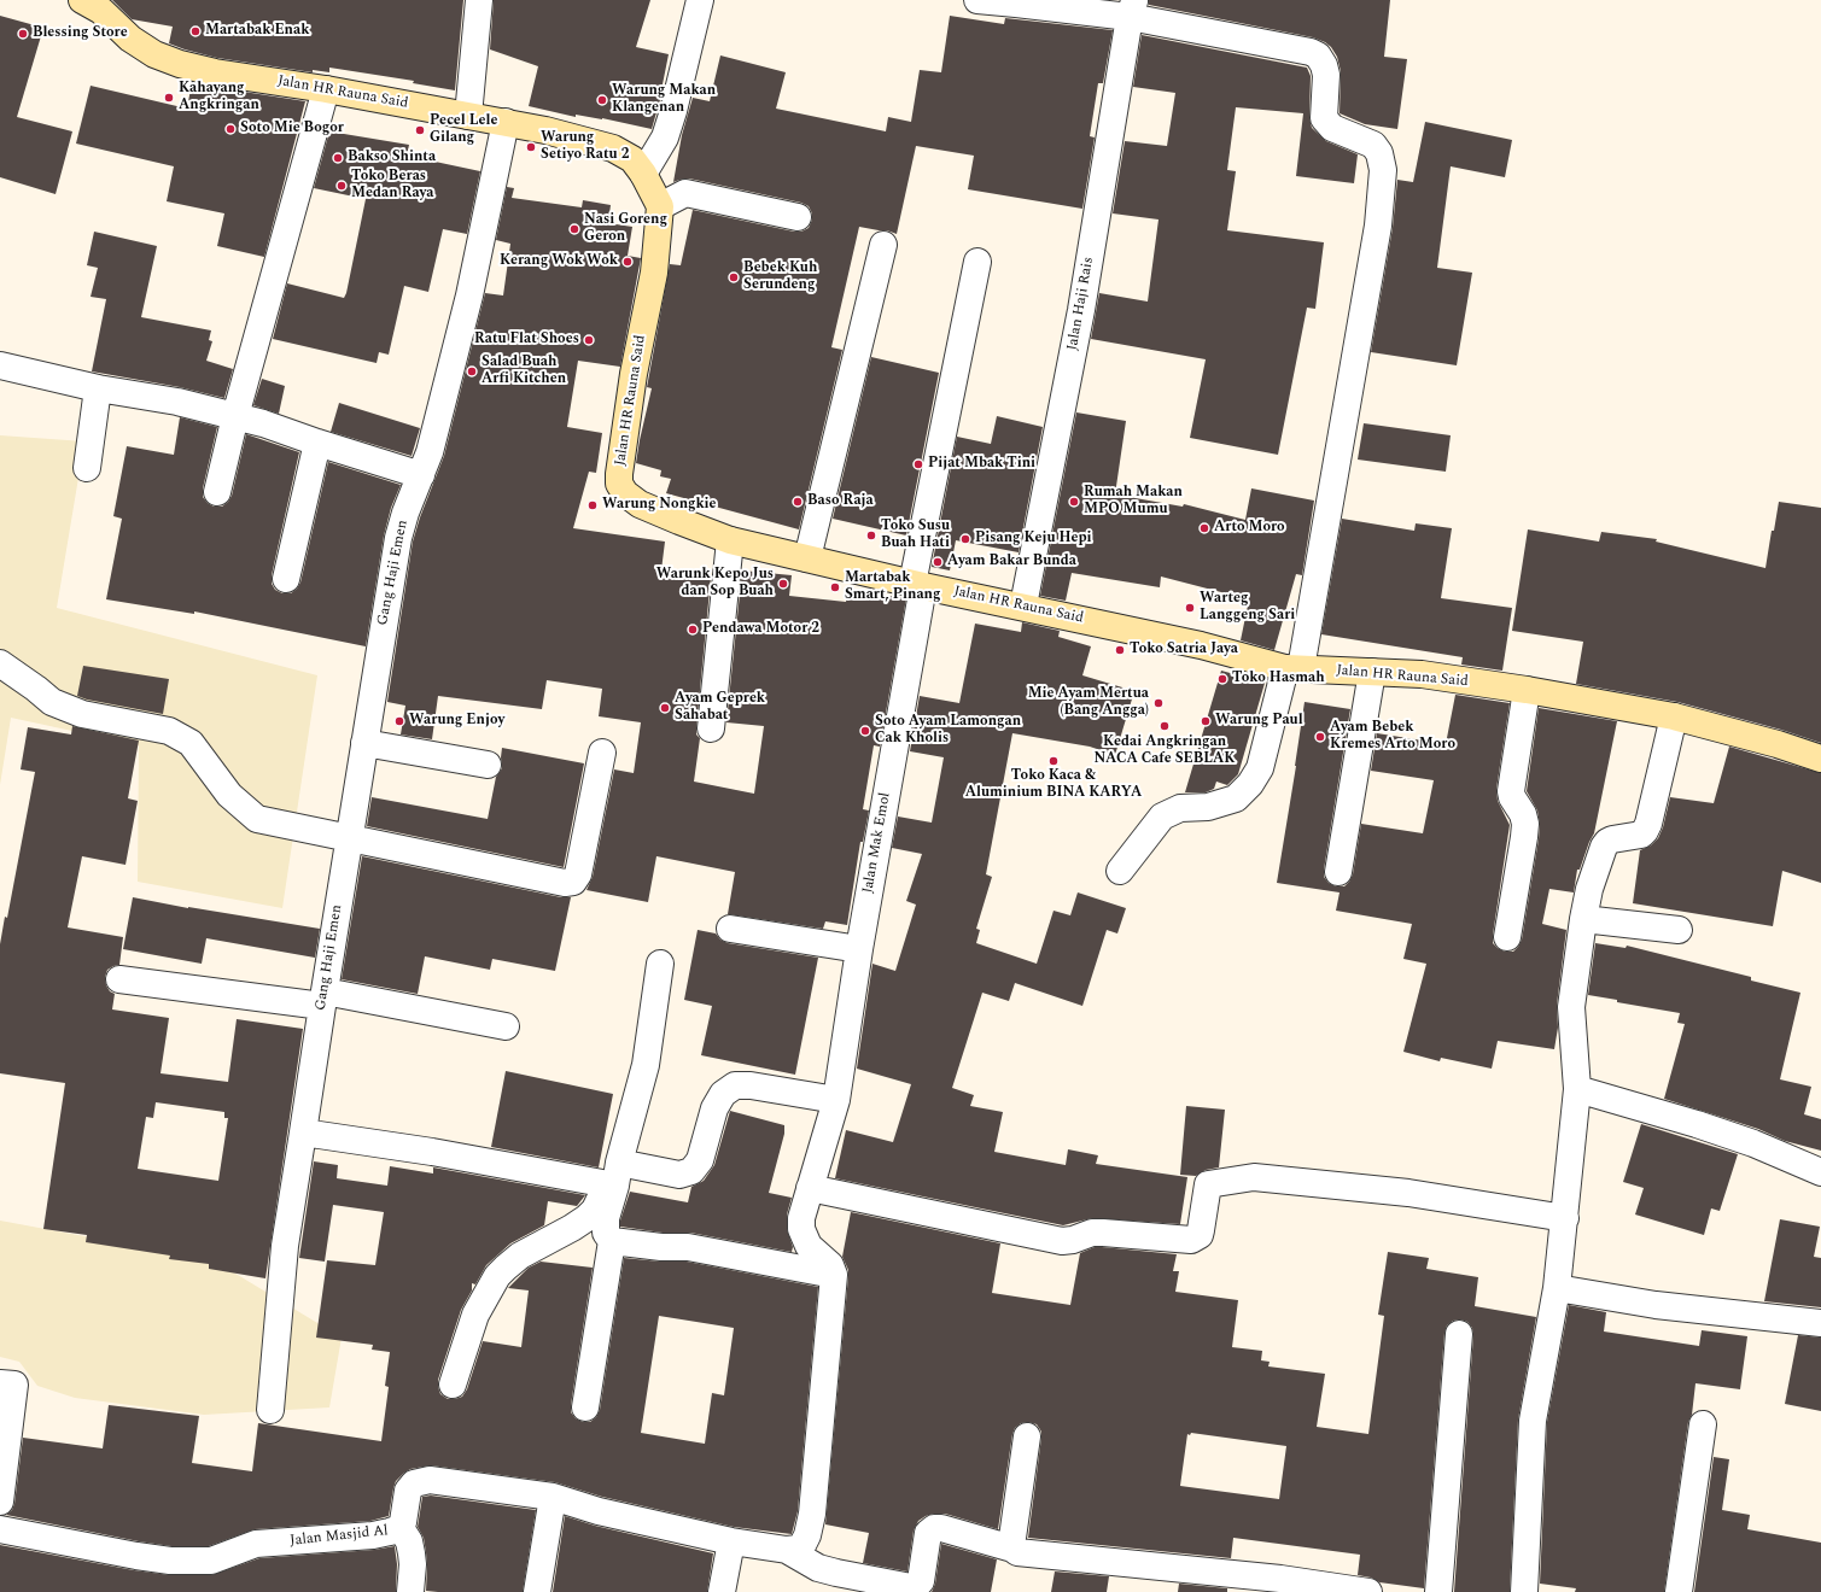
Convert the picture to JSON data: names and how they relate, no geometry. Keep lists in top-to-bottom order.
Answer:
{
  "streets": {
    "main road": ["Jalan HR Rauna Said"],
    "street": [
      "Jalan Haji Rais",
      "Gang Haji Emen",
      "Jalan Mak Emol",
      "Jalan Masjid Al"
    ]
  },
  "crossings": [
    ["Jalan HR Rauna Said", "Jalan Haji Rais"],
    ["Jalan HR Rauna Said", "Gang Haji Emen"],
    ["Jalan HR Rauna Said", "Jalan Mak Emol"]
  ],
  "places": [
    "Martabak Enak",
    "Blessing Store",
    "Kahayang Angkringan",
    "Warung Makan Klangenan",
    "Soto Mie Bogor",
    "Pecel Lele Gilang",
    "Warung Setiyo Ratu 2",
    "Bakso Shinta",
    "Toko Beras Medan Raya",
    "Nasi Goreng Geron",
    "Kerang Wok Wok",
    "Bebek Kuh Serundeng",
    "Ratu Flat Shoes",
    "Salad Buah Arfi Kitchen",
    "Pijat Mbak Tini",
    "Baso Raja",
    "Rumah Makan MPO Mumu",
    "Warung Nongkie",
    "Arto Moro",
    "Toko Susu Buah Hati",
    "Pisang Keju Hepi",
    "Ayam Bakar Bunda",
    "Warunk Kepo Jus dan Sop Buah",
    "Martabak Smart, Pinang",
    "Warteg Langgeng Sari",
    "Pendawa Motor 2",
    "Toko Satria Jaya",
    "Toko Hasmah",
    "Mie Ayam Mertua (Bang Angga)",
    "Ayam Geprek Sahabat",
    "Warung Enjoy",
    "Warung Paul",
    "Kedai Angkringan NACA Cafe SEBLAK",
    "Soto Ayam Lamongan Cak Kholis",
    "Ayam Bebek Kremes Arto Moro",
    "Toko Kaca & Aluminium BINA KARYA"
  ]
}
